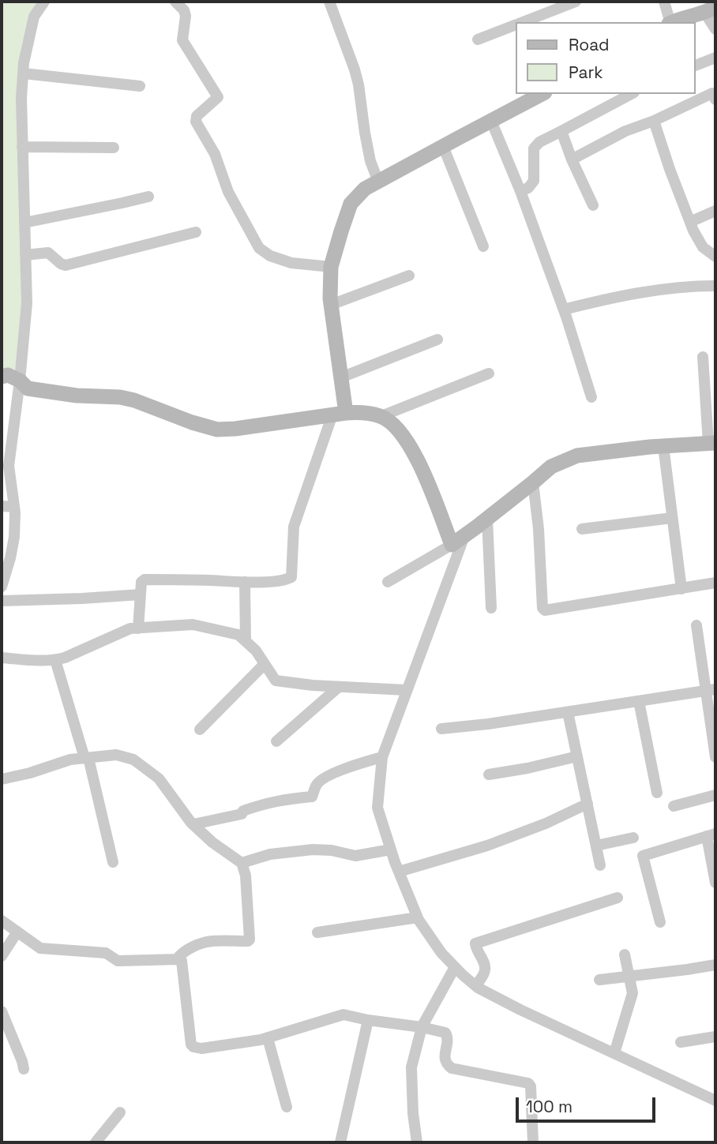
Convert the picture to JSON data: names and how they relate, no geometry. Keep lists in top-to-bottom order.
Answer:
{
  "legend": ["Road", "Park"],
  "scale_bar": "100 m"
}
